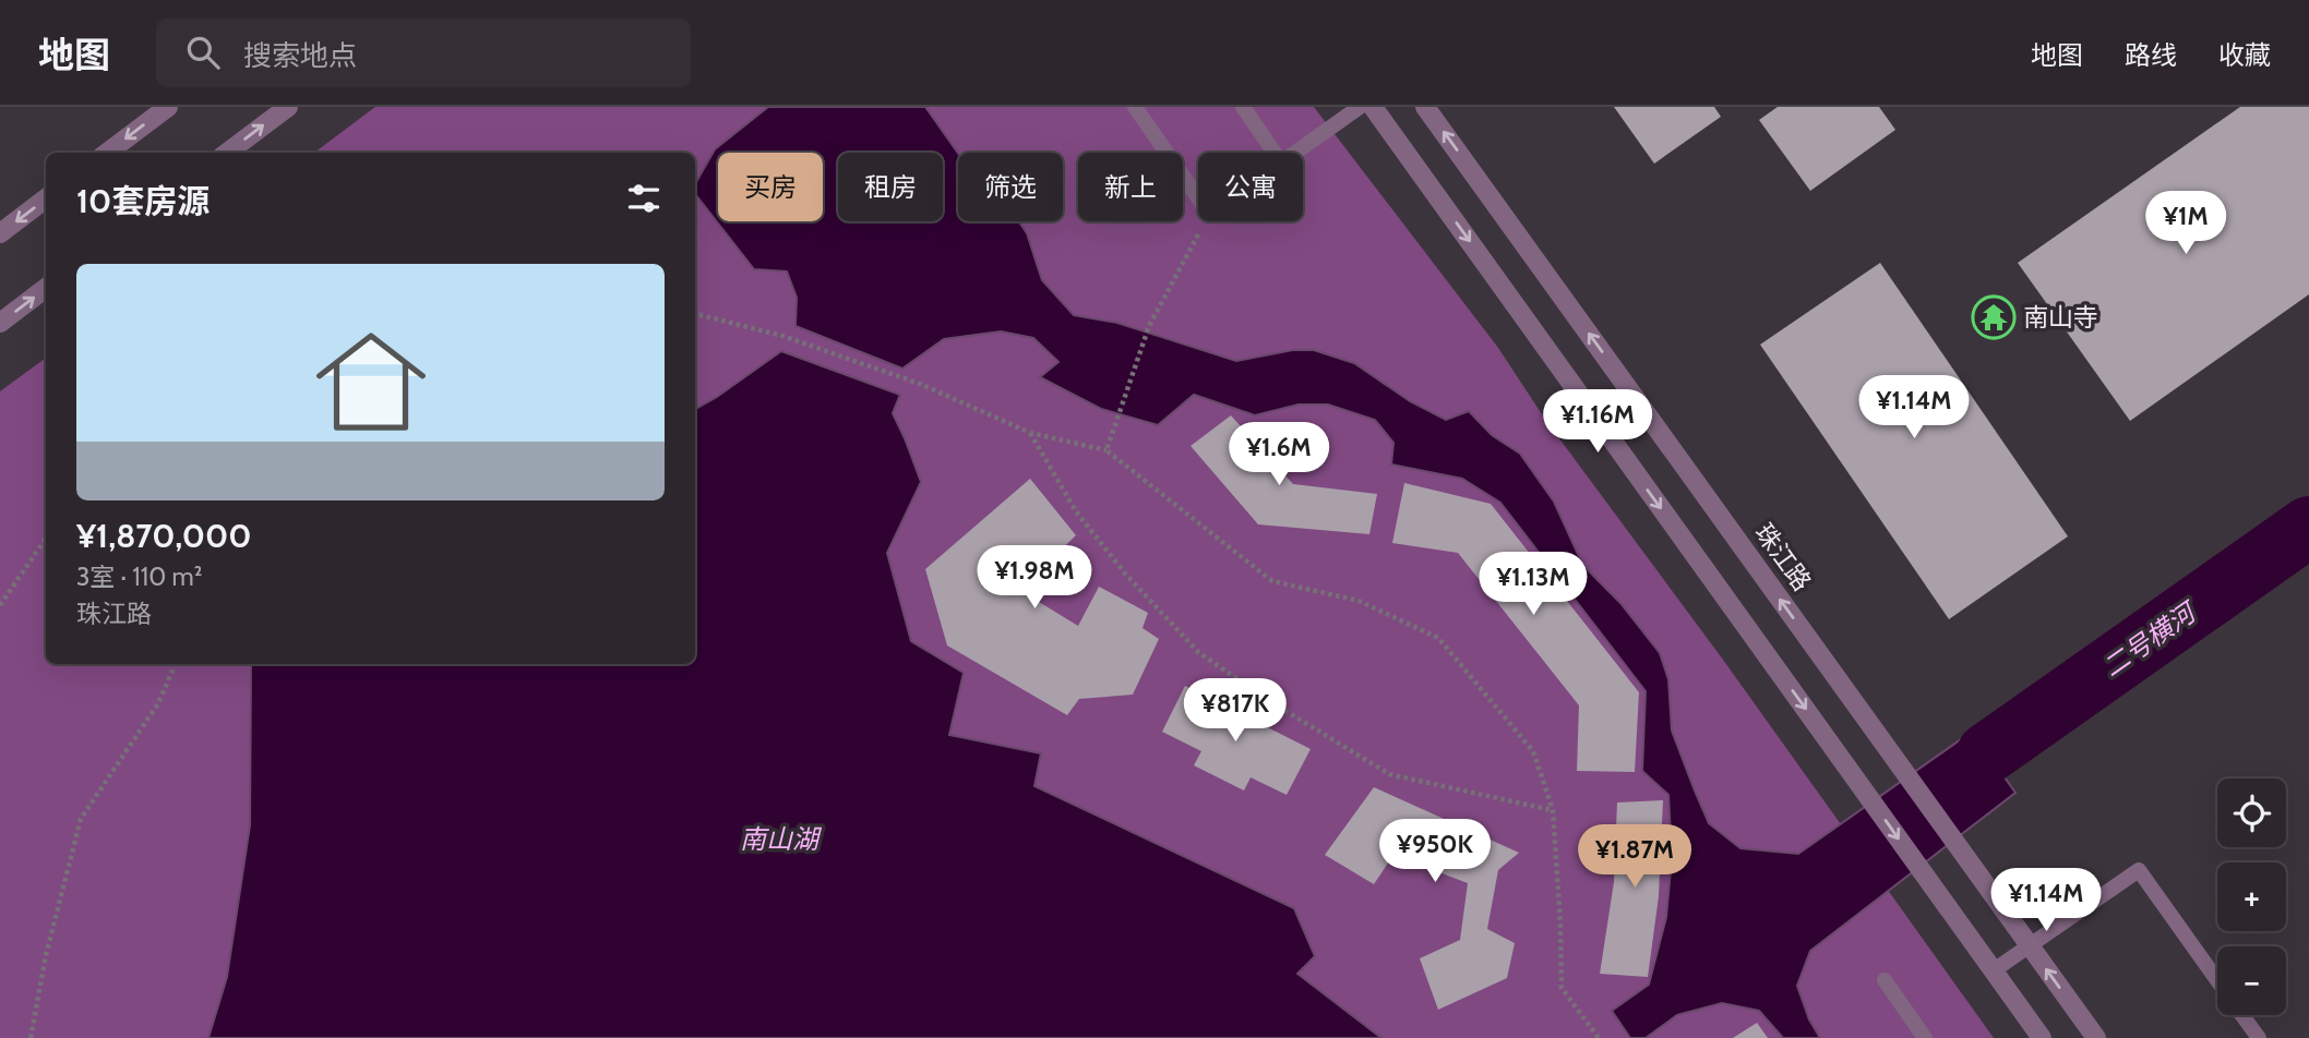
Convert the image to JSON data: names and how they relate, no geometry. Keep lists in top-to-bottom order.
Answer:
{
  "streets": {
    "street": ["珠江路"]
  },
  "water": ["二号横河", "南山湖"],
  "places": {
    "temple": ["南山寺"]
  },
  "page": {
    "header": "地图",
    "search": "搜索地点",
    "nav": ["地图", "路线", "收藏"],
    "chip": [
      "买房",
      "租房",
      "筛选",
      "新上",
      "公寓"
    ],
    "heading": "10套房源",
    "price": [
      "¥1M",
      "¥1.14M",
      "¥1.16M",
      "¥1.6M",
      "¥1.98M",
      "¥1.13M",
      "¥817K",
      "¥950K",
      "¥1.87M",
      "¥1.14M"
    ],
    "list": [
      {
        "name": "¥1,870,000",
        "note": "3室 · 110 m² · 珠江路"
      }
    ],
    "map_buttons": ["+", "−"]
  }
}
